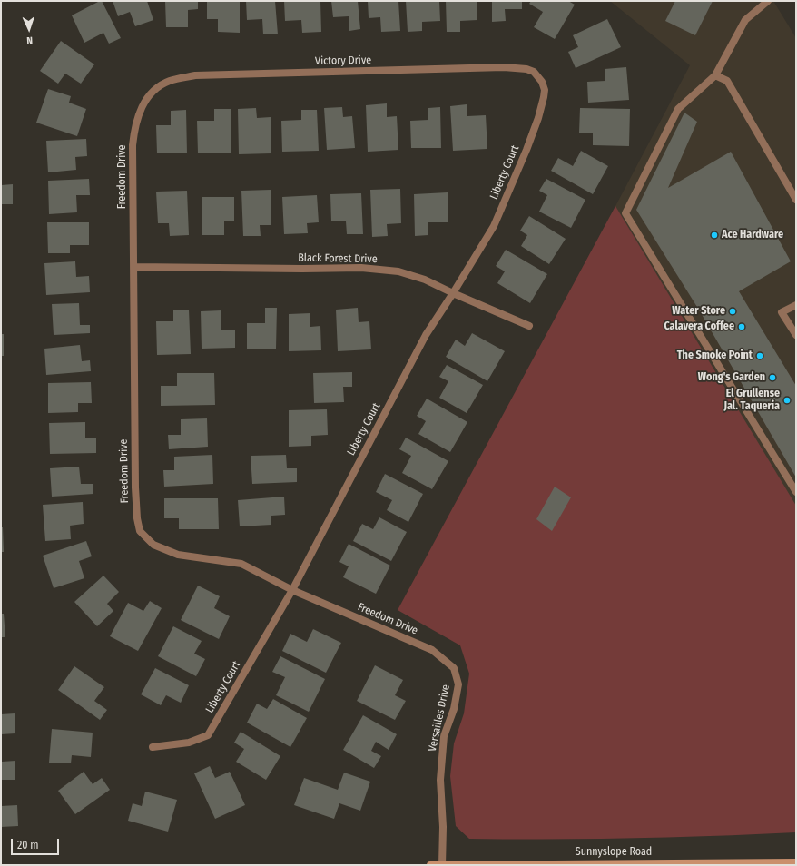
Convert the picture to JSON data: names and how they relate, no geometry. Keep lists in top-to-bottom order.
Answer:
{
  "streets": {
    "street": [
      "Victory Drive",
      "Liberty Court",
      "Freedom Drive",
      "Black Forest Drive",
      "Versailles Drive",
      "Sunnyslope Road"
    ]
  },
  "crossings": [
    ["Victory Drive", "Liberty Court"],
    ["Victory Drive", "Freedom Drive"],
    ["Liberty Court", "Freedom Drive"],
    ["Liberty Court", "Black Forest Drive"],
    ["Freedom Drive", "Black Forest Drive"],
    ["Freedom Drive", "Versailles Drive"],
    ["Versailles Drive", "Sunnyslope Road"]
  ],
  "places": [
    "Ace Hardware",
    "Water Store",
    "Calavera Coffee",
    "The Smoke Point",
    "Wong's Garden",
    "El Grullense Jal. Taqueria"
  ],
  "scale_bar": "20 m",
  "north": "bottom"
}
